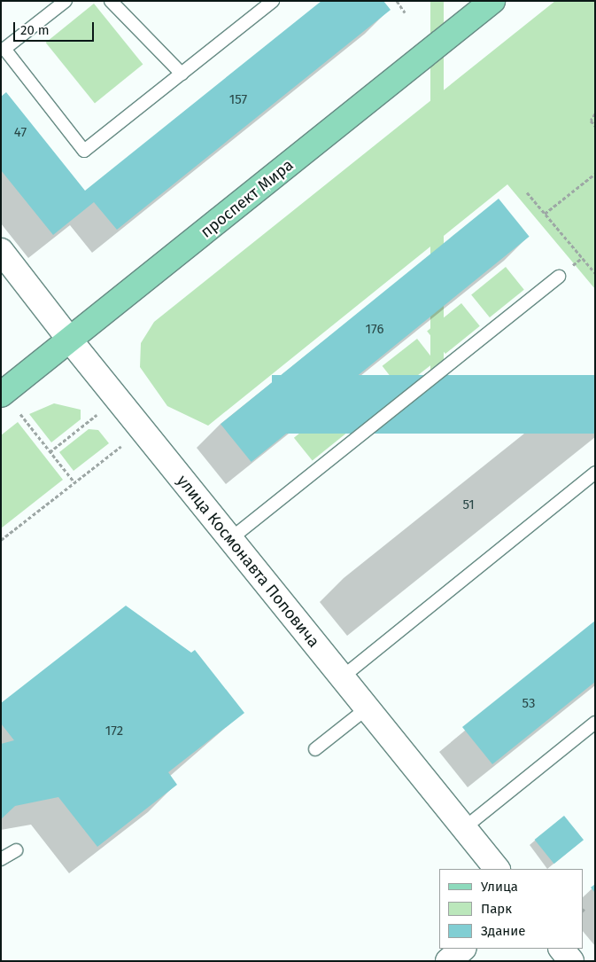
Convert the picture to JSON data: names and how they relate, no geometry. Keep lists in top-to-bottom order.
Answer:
{
  "streets": {
    "main road": ["проспект Мира"],
    "street": ["улица Космонавта Поповича"]
  },
  "crossings": [
    ["проспект Мира", "улица Космонавта Поповича"]
  ],
  "house_numbers": [
    "157",
    "47",
    "176",
    "51",
    "53",
    "172"
  ],
  "legend": ["Улица", "Парк", "Здание"],
  "scale_bar": "20 m"
}
